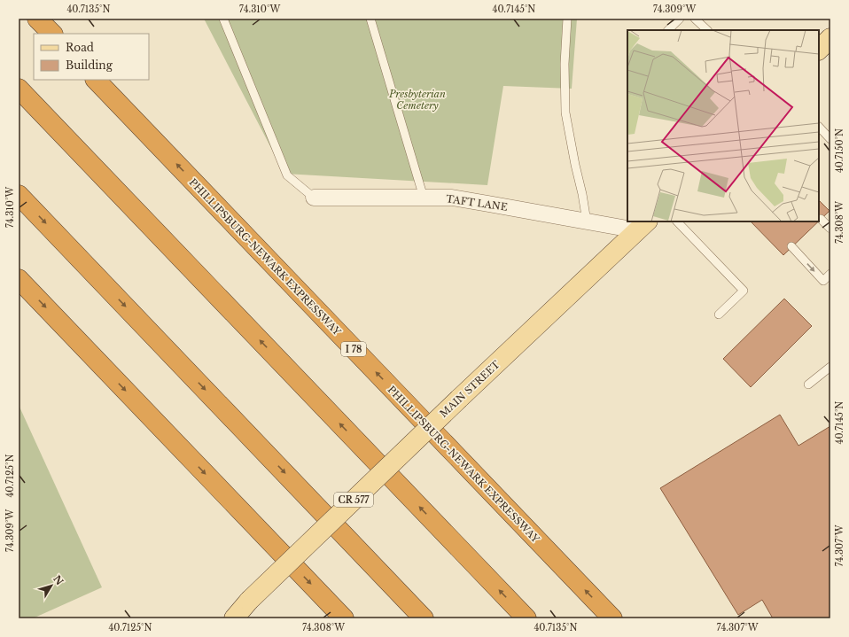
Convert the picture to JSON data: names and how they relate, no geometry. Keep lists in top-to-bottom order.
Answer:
{
  "streets": {
    "highway": ["PHILLIPSBURG-NEWARK EXPRESSWAY", "I 78"],
    "main road": ["MAIN STREET", "CR 577"],
    "street": ["TAFT LANE"]
  },
  "crossings": [
    ["TAFT LANE", "MAIN STREET"]
  ],
  "parks": ["Presbyterian Cemetery"],
  "legend": ["Road", "Building"],
  "north": "top right",
  "coordinates": [
    "40.7135°N",
    "74.310°W",
    "40.7145°N",
    "74.309°W",
    "40.7150°N",
    "74.308°W",
    "40.7125°N",
    "74.307°W"
  ]
}
